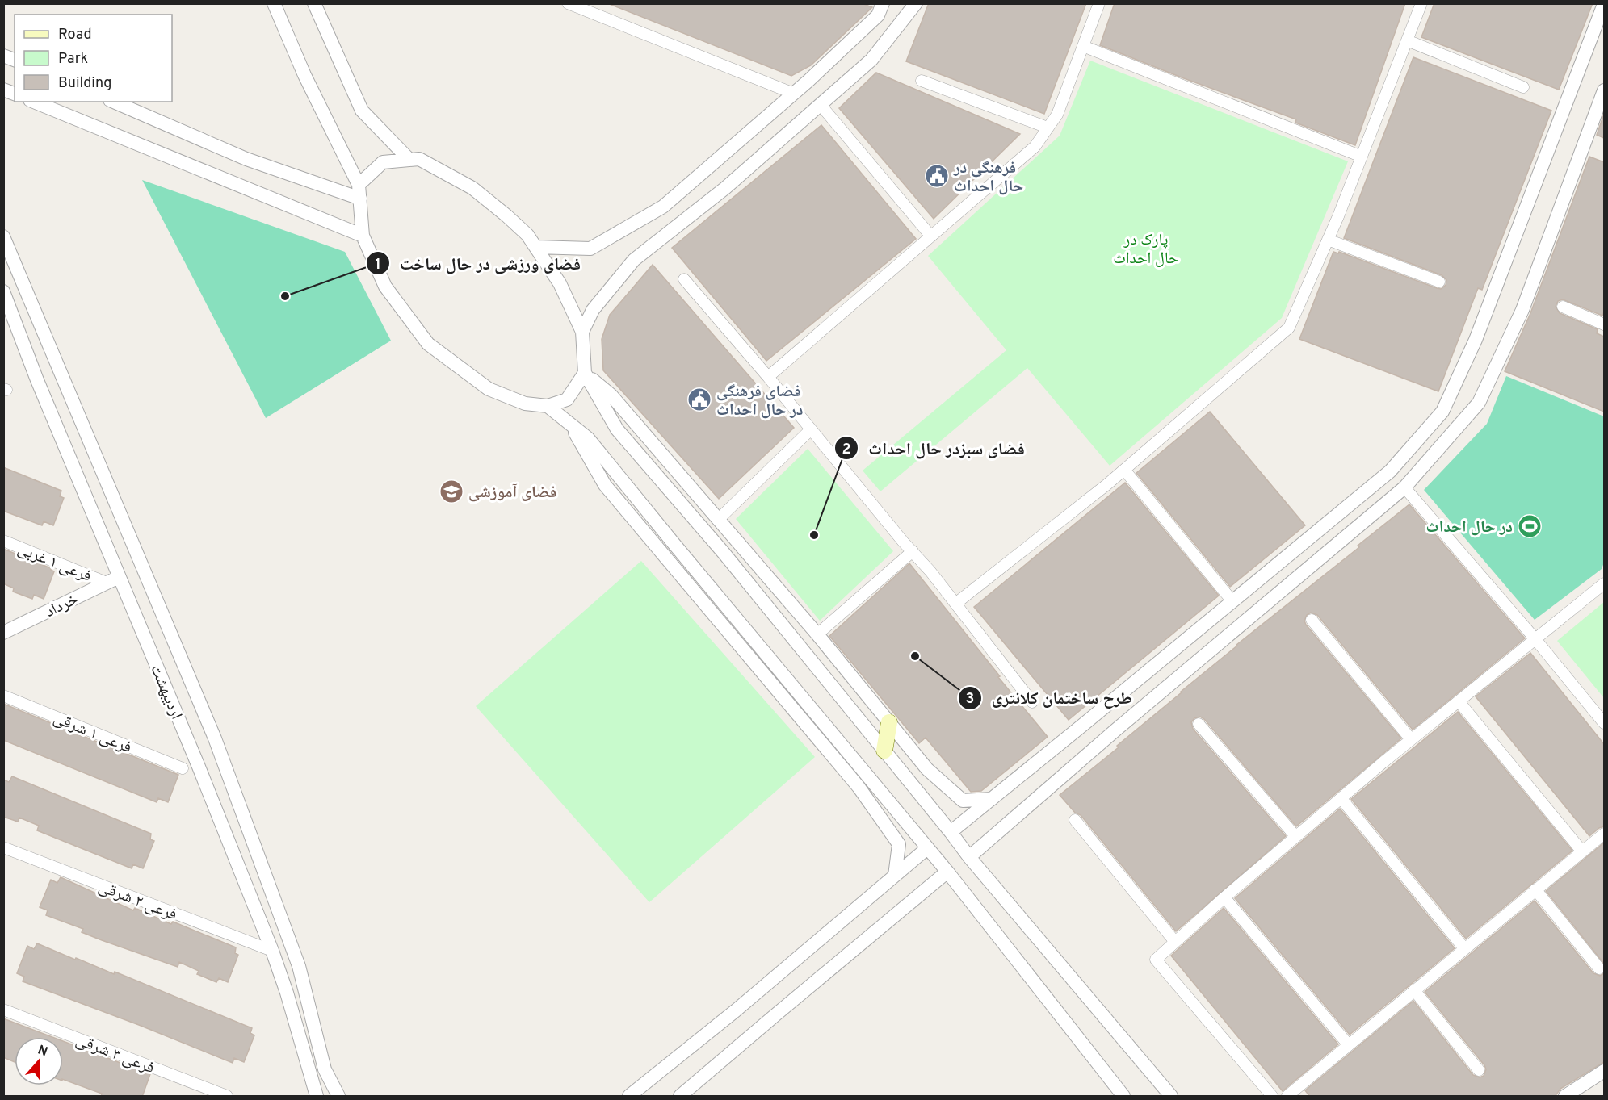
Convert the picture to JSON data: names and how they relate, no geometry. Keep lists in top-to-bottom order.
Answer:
{
  "streets": {
    "street": [
      "فرعی ۱ غربی",
      "خرداد",
      "اردیبهشت",
      "فرعی ۱ شرقی",
      "فرعی ۲ شرقی",
      "فرعی ۳ شرقی"
    ]
  },
  "crossings": [
    ["فرعی ۱ غربی", "خرداد"],
    ["فرعی ۱ غربی", "اردیبهشت"],
    ["خرداد", "اردیبهشت"],
    ["اردیبهشت", "فرعی ۲ شرقی"]
  ],
  "parks": ["پارک در حال احداث"],
  "places": {
    "public building": ["فرهنگی در حال احداث", "فضای فرهنگی در حال احداث"],
    "other": ["فضای ورزشی در حال ساخت", "فضای سبزدر حال احداث", "طرح ساختمان کلانتری"],
    "school or university": ["فضای آموزشی"],
    "sports": ["در حال احداث"]
  },
  "legend": ["Road", "Park", "Building"],
  "north": "top"
}
